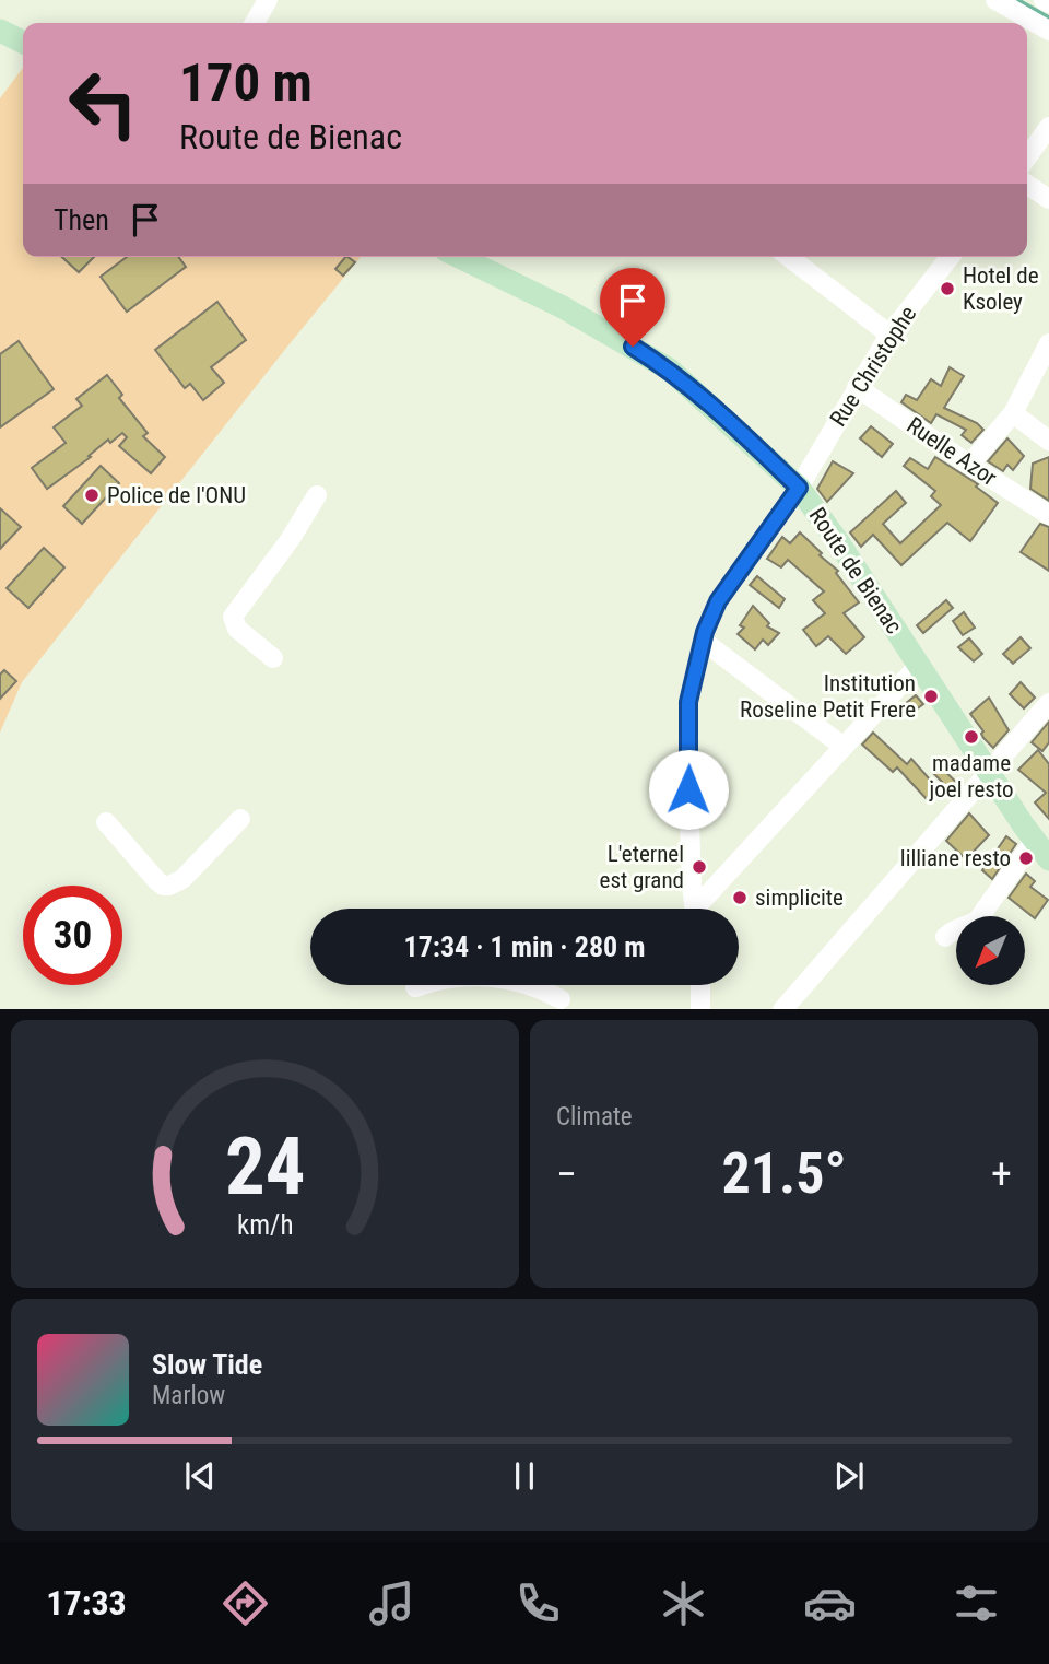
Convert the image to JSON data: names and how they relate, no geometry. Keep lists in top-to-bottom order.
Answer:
{
  "streets": {
    "main road": ["Route de Bienac"],
    "street": ["Rue Christophe", "Ruelle Azor"]
  },
  "crossings": [
    ["Rue Christophe", "Ruelle Azor"],
    ["Rue Christophe", "Route de Bienac"]
  ],
  "places": [
    "Hotel de Ksoley",
    "Police de l'ONU",
    "Institution Roseline Petit Frere",
    "madame joel resto",
    "lilliane resto",
    "L'eternel est grand",
    "simplicite"
  ],
  "north": "bottom left",
  "page": {
    "turn": ["170 m", "Route de Bienac"],
    "then": "Then",
    "limit": "30",
    "trip": "17:34 · 1 min · 280 m",
    "tile": "Climate",
    "heat": ["−", "21.5°", "+"],
    "song": ["Slow Tide", "Marlow"],
    "tabs": "17:33",
    "gauge": ["24", "km/h"]
  }
}
